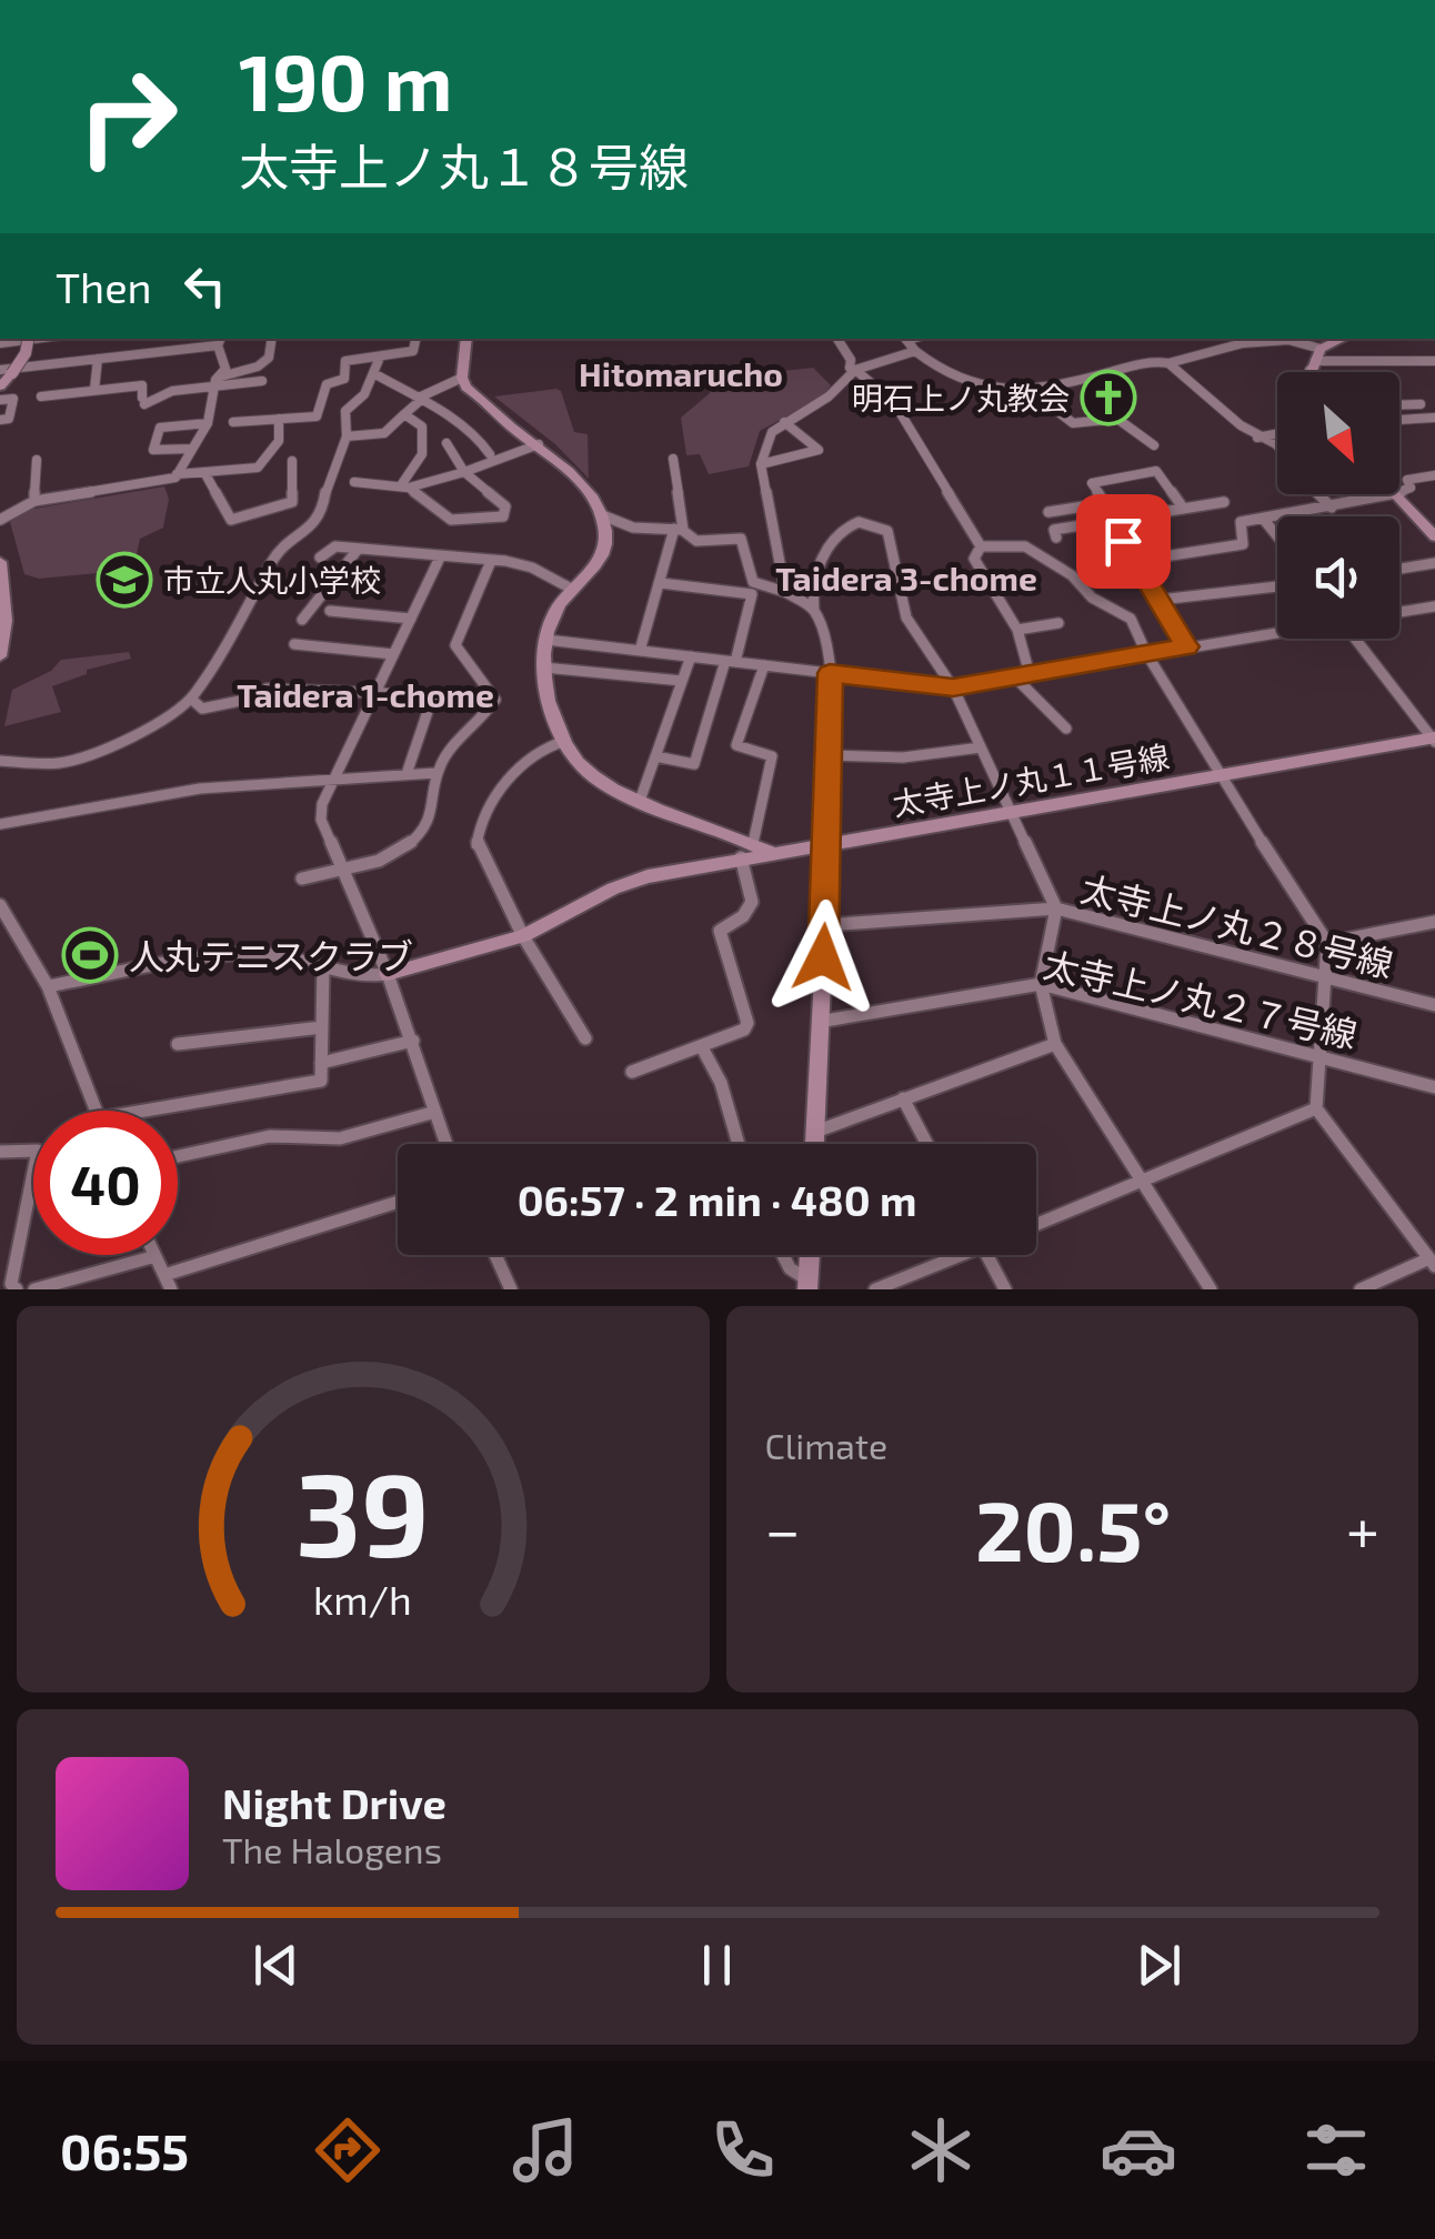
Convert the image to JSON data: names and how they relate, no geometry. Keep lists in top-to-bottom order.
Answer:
{
  "streets": {
    "street": ["太寺上ノ丸１１号線", "太寺上ノ丸２８号線", "太寺上ノ丸２７号線"]
  },
  "districts": ["Hitomarucho", "Taidera 3-chome", "Taidera 1-chome"],
  "places": {
    "church": ["明石上ノ丸教会"],
    "school or university": ["市立人丸小学校"],
    "sports": ["人丸テニスクラブ"]
  },
  "north": "bottom right",
  "page": {
    "turn": ["190 m", "太寺上ノ丸１８号線"],
    "then": "Then",
    "limit": "40",
    "trip": "06:57 · 2 min · 480 m",
    "tile": "Climate",
    "heat": ["−", "20.5°", "+"],
    "song": ["Night Drive", "The Halogens"],
    "tabs": "06:55",
    "gauge": ["39", "km/h"]
  }
}
